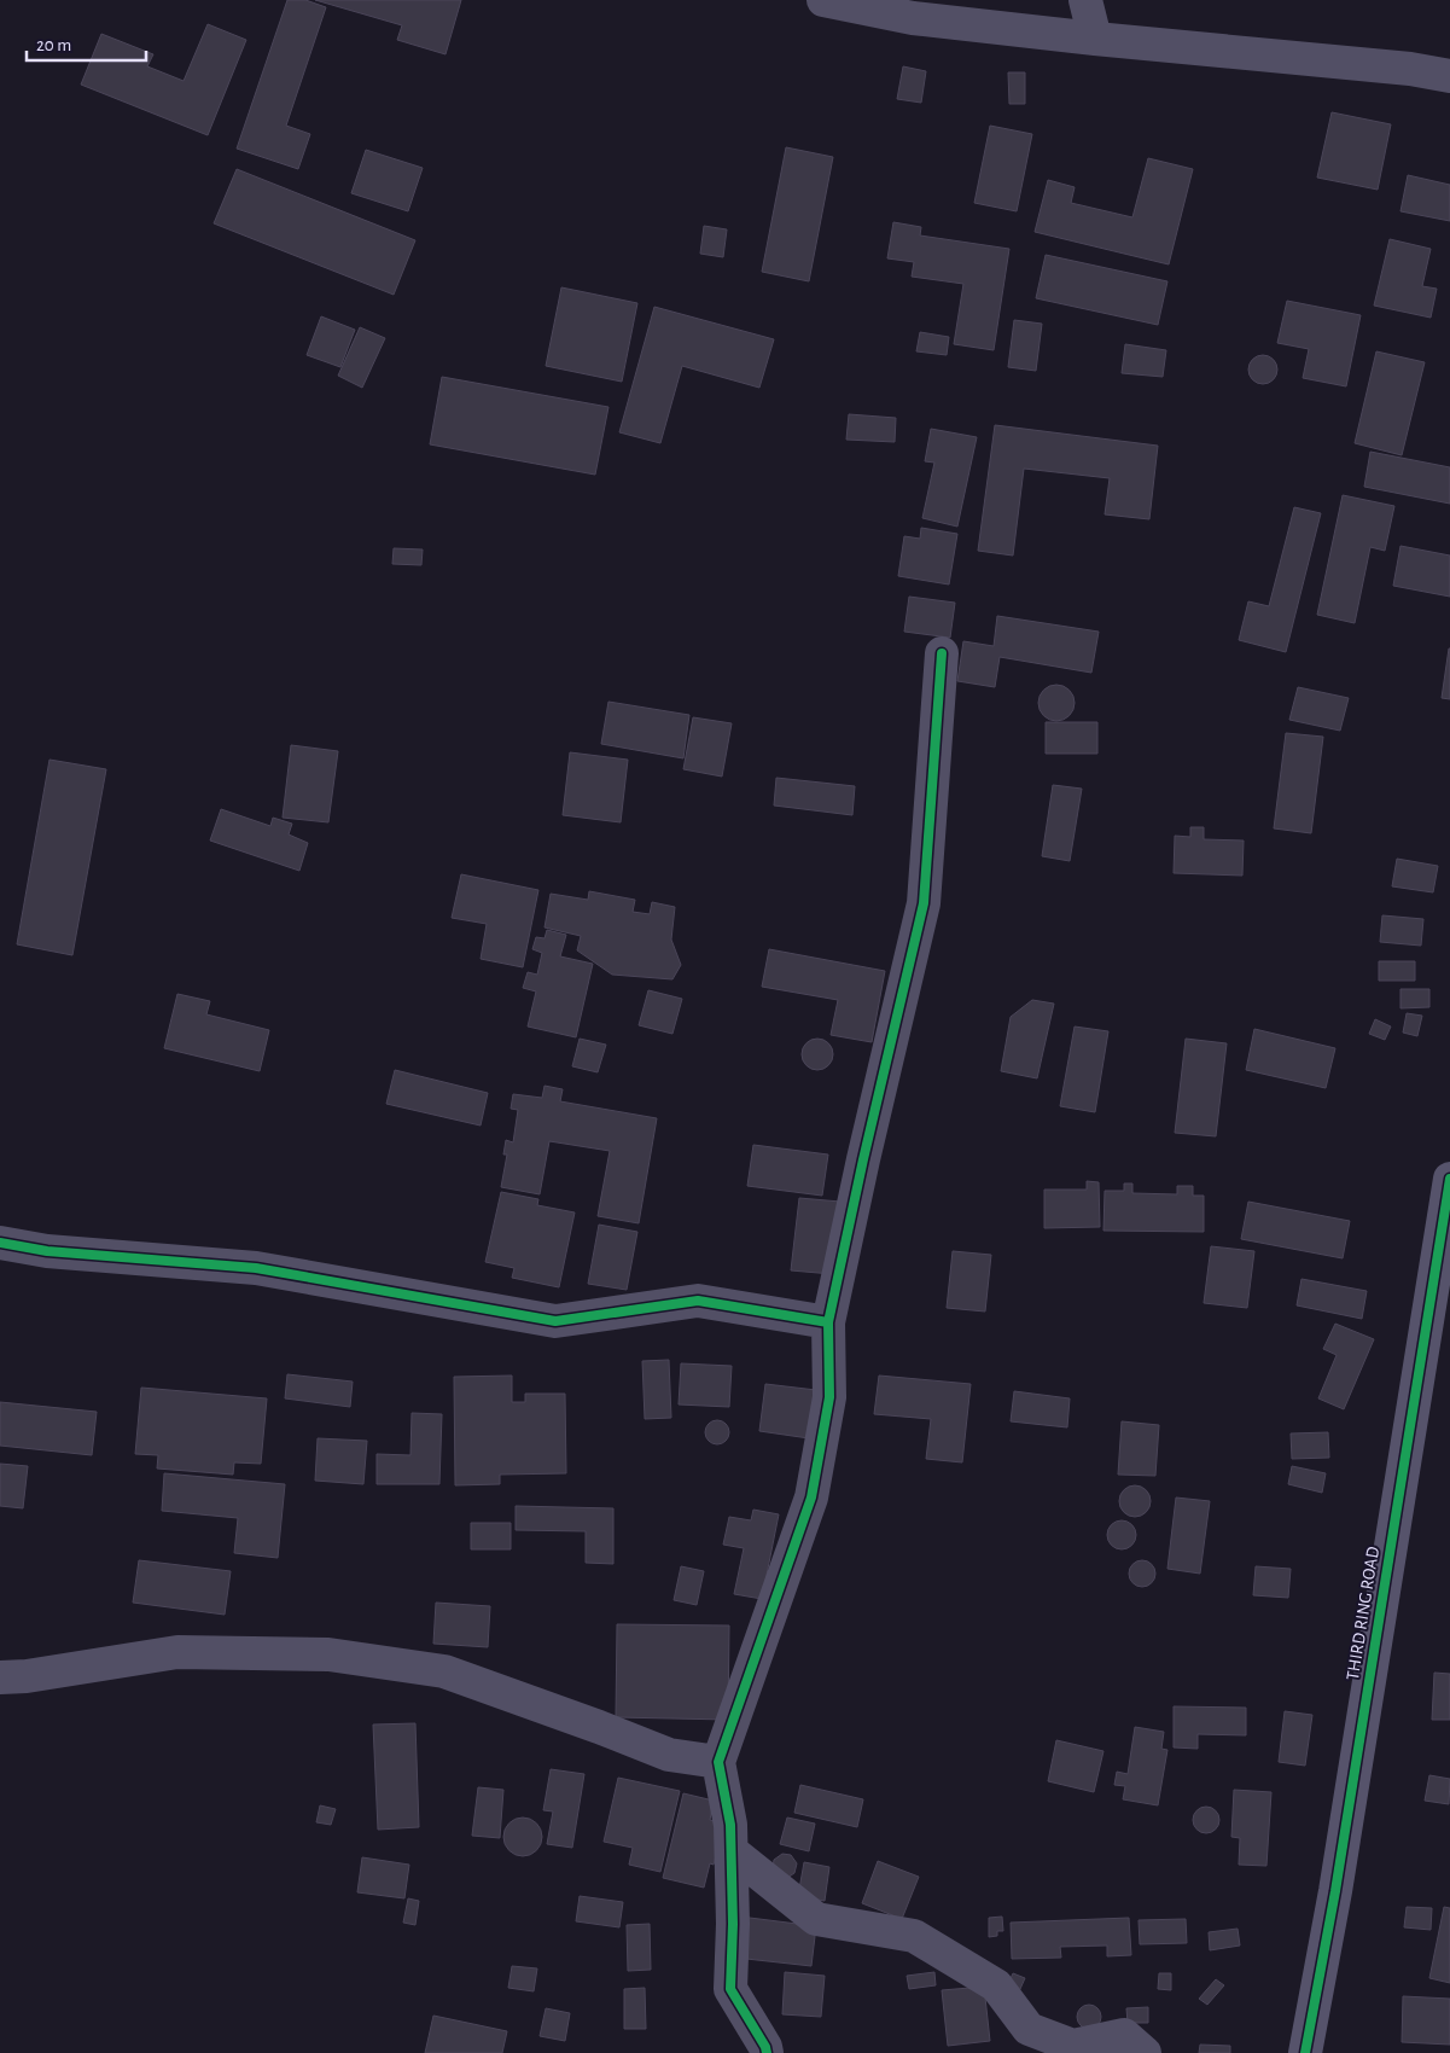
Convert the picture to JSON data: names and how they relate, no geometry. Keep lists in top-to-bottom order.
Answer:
{
  "streets": {
    "street": ["THIRD RING ROAD"]
  },
  "scale_bar": "20 m"
}
